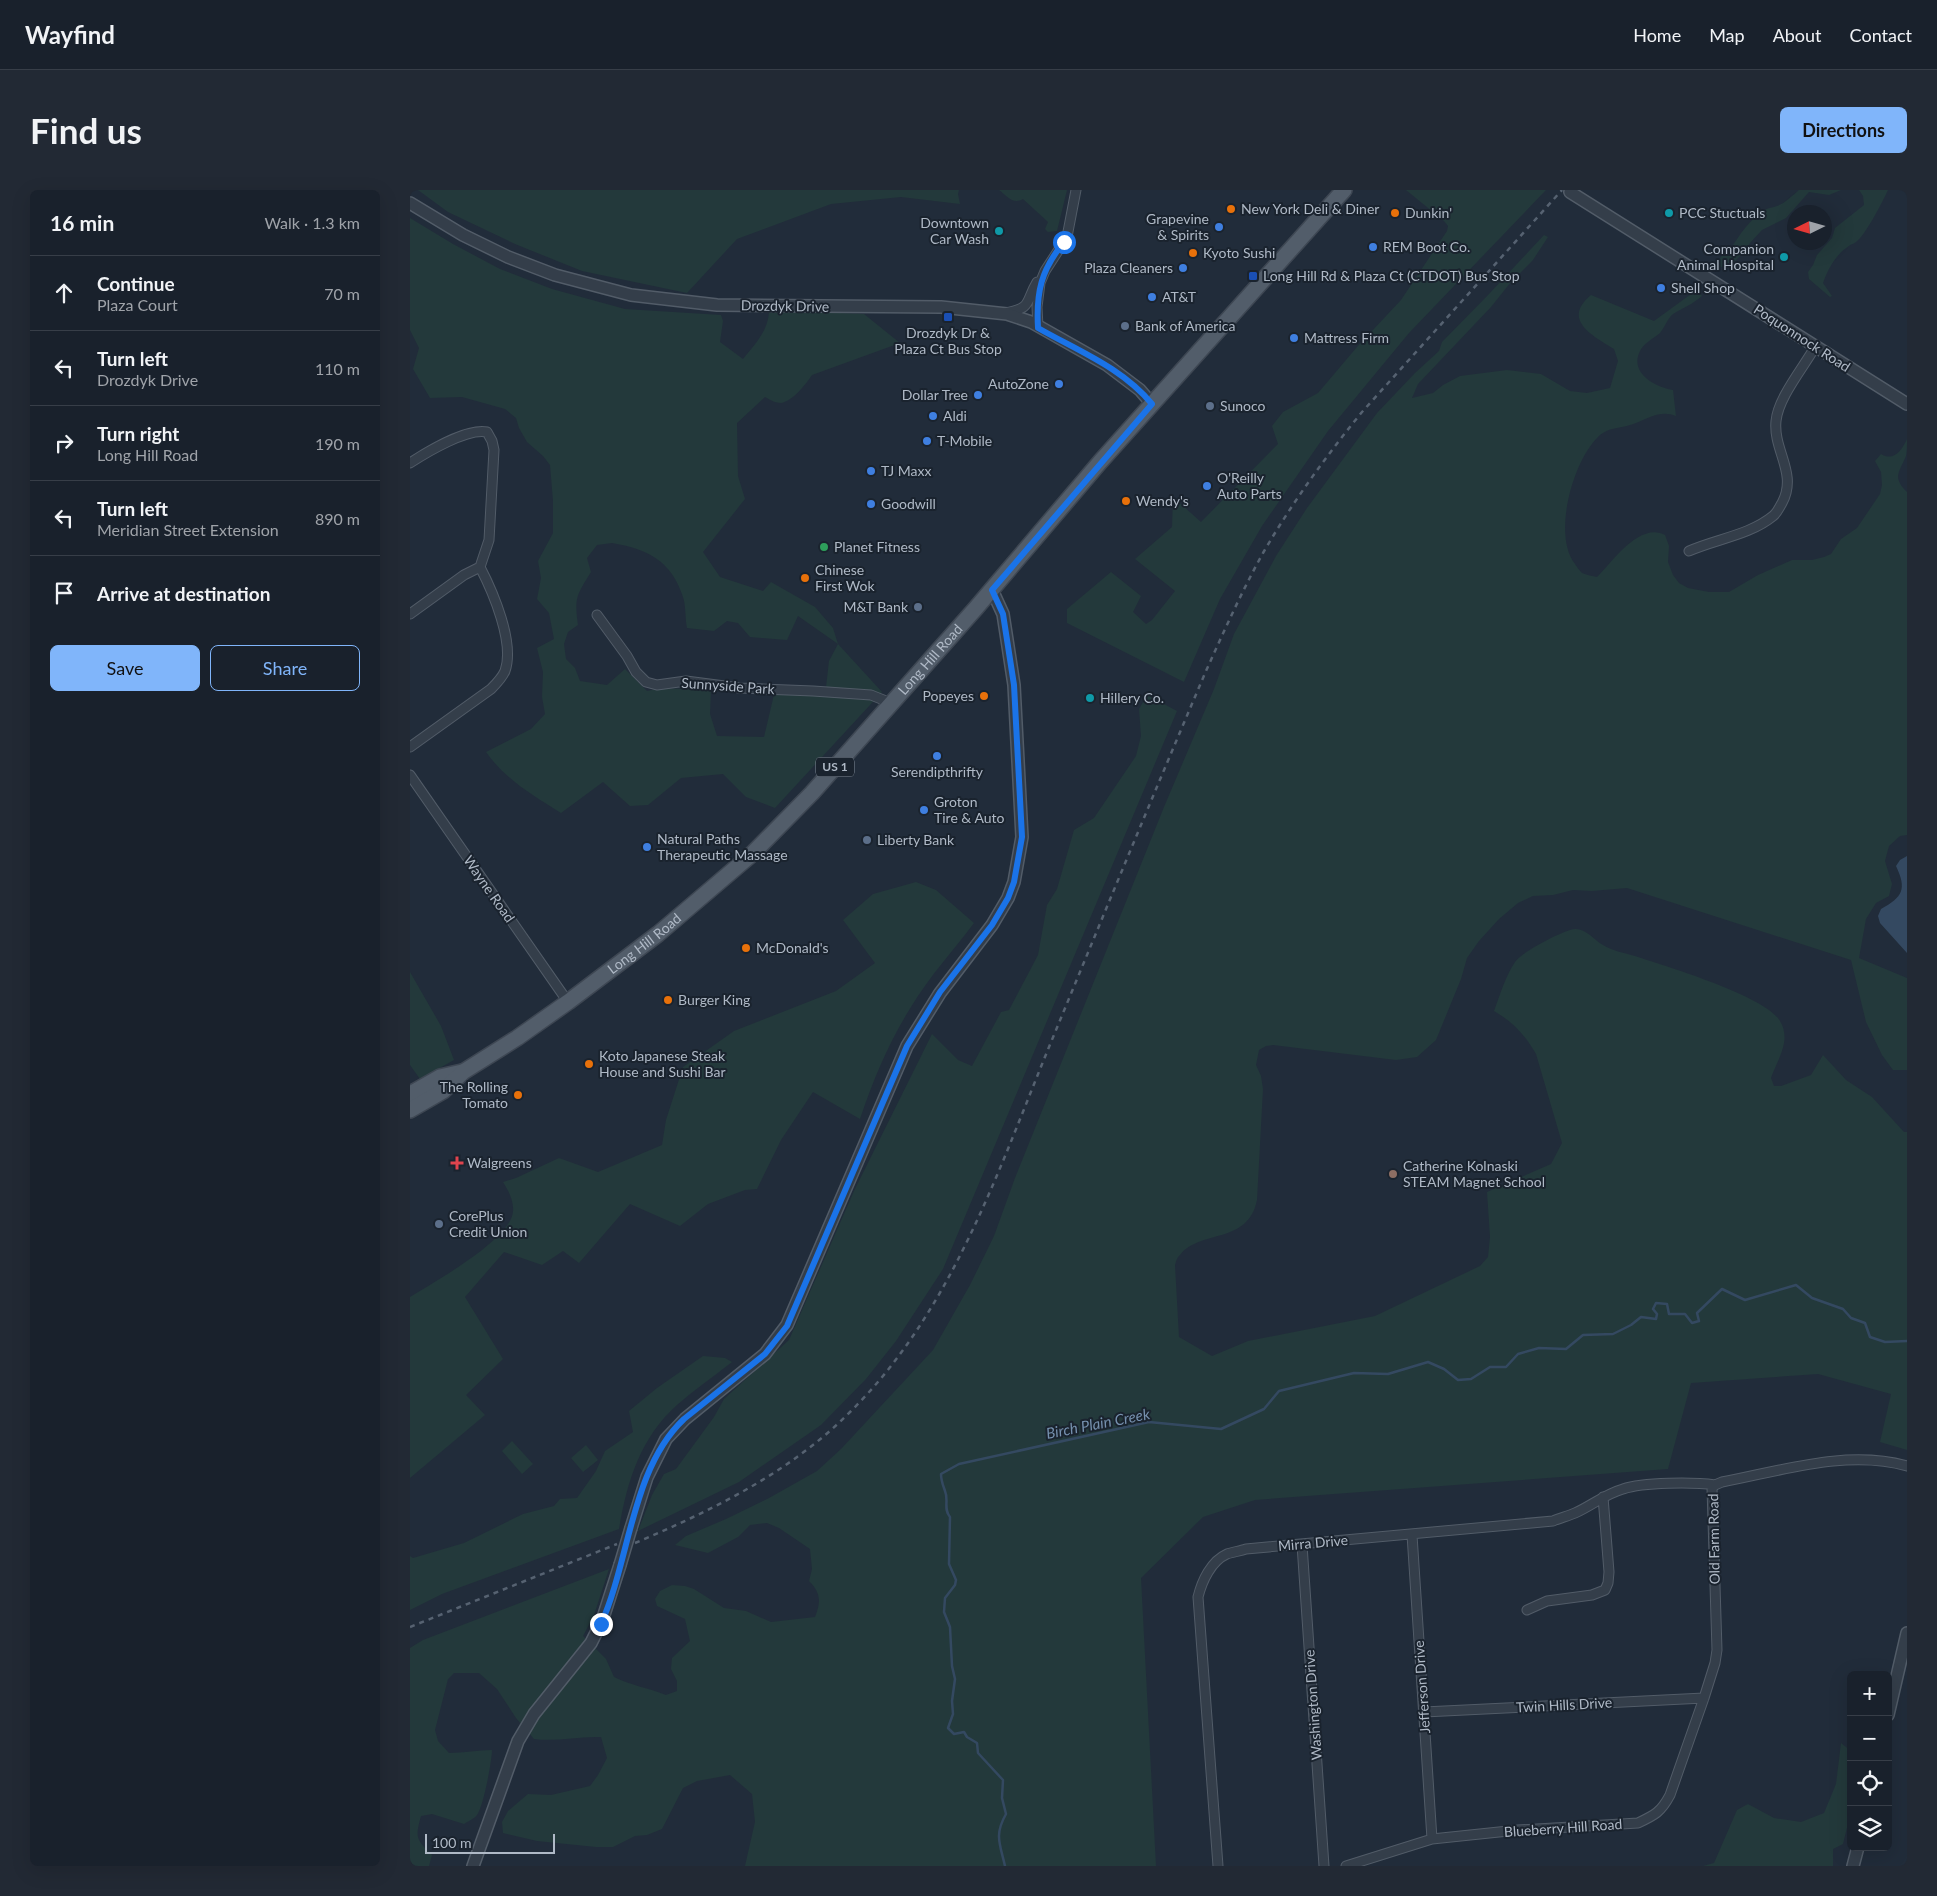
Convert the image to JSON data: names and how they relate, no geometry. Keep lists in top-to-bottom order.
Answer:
{
  "streets": {
    "main road": ["Long Hill Road", "US 1"],
    "street": [
      "Drozdyk Drive",
      "Poquonnock Road",
      "Sunnyside Park",
      "Wayne Road",
      "Old Farm Road",
      "Mirra Drive",
      "Jefferson Drive",
      "Washington Drive",
      "Twin Hills Drive",
      "Blueberry Hill Road"
    ]
  },
  "crossings": [
    ["Drozdyk Drive", "Long Hill Road"],
    ["Long Hill Road", "Sunnyside Park"],
    ["Long Hill Road", "Wayne Road"],
    ["Old Farm Road", "Mirra Drive"],
    ["Old Farm Road", "Twin Hills Drive"],
    ["Old Farm Road", "Blueberry Hill Road"],
    ["Mirra Drive", "Jefferson Drive"],
    ["Mirra Drive", "Washington Drive"],
    ["Jefferson Drive", "Twin Hills Drive"],
    ["Jefferson Drive", "Blueberry Hill Road"],
    ["Twin Hills Drive", "Blueberry Hill Road"]
  ],
  "water": ["Birch Plain Creek"],
  "places": {
    "other": [
      "New York Deli & Diner",
      "Dunkin'",
      "PCC Stuctuals",
      "Grapevine & Spirits",
      "Downtown Car Wash",
      "REM Boot Co.",
      "Kyoto Sushi",
      "Companion Animal Hospital",
      "Plaza Cleaners",
      "Shell Shop",
      "AT&T",
      "Bank of America",
      "Mattress Firm",
      "AutoZone",
      "Dollar Tree",
      "Sunoco",
      "Aldi",
      "T-Mobile",
      "TJ Maxx",
      "O'Reilly Auto Parts",
      "Wendy's",
      "Goodwill",
      "Planet Fitness",
      "Chinese First Wok",
      "M&T Bank",
      "Popeyes",
      "Hillery Co.",
      "Serendipthrifty",
      "Groton Tire & Auto",
      "Liberty Bank",
      "Natural Paths Therapeutic Massage",
      "McDonald's",
      "Burger King",
      "Koto Japanese Steak House and Sushi Bar",
      "The Rolling Tomato",
      "Catherine Kolnaski STEAM Magnet School",
      "CorePlus Credit Union"
    ],
    "transit": ["Long Hill Rd & Plaza Ct (CTDOT) Bus Stop", "Drozdyk Dr & Plaza Ct Bus Stop"],
    "health": ["Walgreens"]
  },
  "scale_bar": "100 m",
  "north": "left",
  "page": {
    "header": "Wayfind",
    "nav": [
      "Home",
      "Map",
      "About",
      "Contact"
    ],
    "buttons": [
      "Directions",
      ["Save", "Share"]
    ],
    "title": "Find us",
    "heading": ["16 min", "Walk · 1.3 km"],
    "list": [
      ["Continue", "Plaza Court", "70 m"],
      ["Turn left", "Drozdyk Drive", "110 m"],
      ["Turn right", "Long Hill Road", "190 m"],
      ["Turn left", "Meridian Street Extension", "890 m"],
      "Arrive at destination"
    ],
    "map_buttons": ["+", "−"],
    "scale": "100 m"
  }
}
